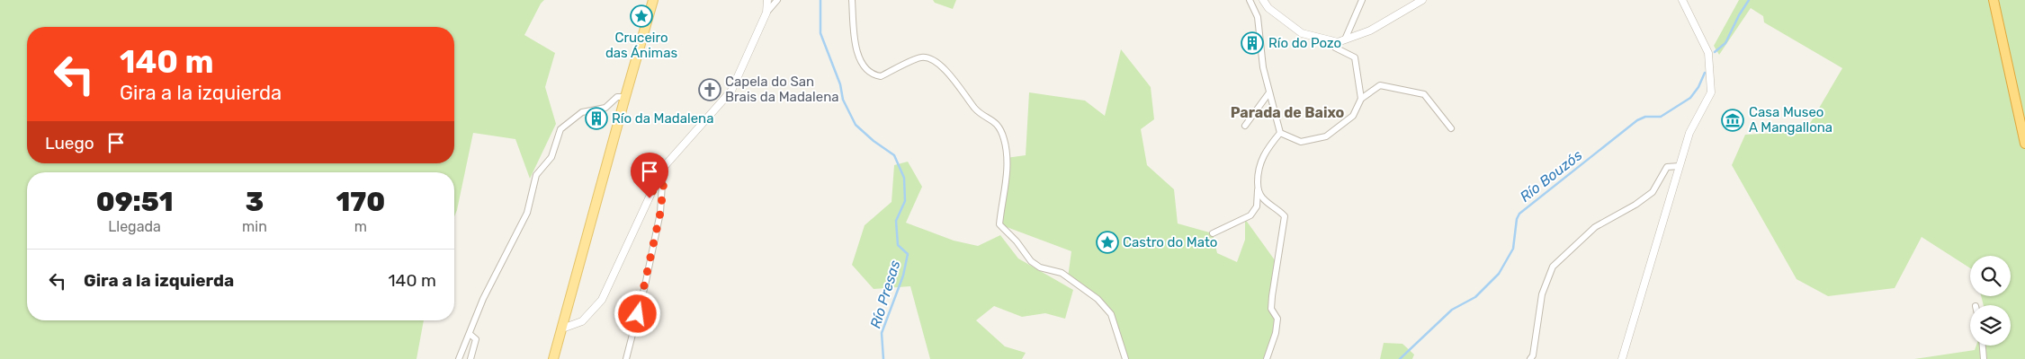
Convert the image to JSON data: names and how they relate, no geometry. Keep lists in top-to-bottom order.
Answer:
{
  "districts": ["Parada de Baixo"],
  "water": ["Río Bouzós", "Río Presas"],
  "places": {
    "place": ["Cruceiro das Ánimas", "Castro do Mato"],
    "building": ["Río do Pozo", "Río da Madalena"],
    "church": ["Capela do San Brais da Madalena"],
    "museum": ["Casa Museo A Mangallona"]
  },
  "page": {
    "turn": ["140 m", "Gira a la izquierda"],
    "then": "Luego",
    "eta": [
      "09:51",
      "Llegada",
      "3",
      "min",
      "170",
      "m"
    ],
    "list": [
      {
        "name": "Gira a la izquierda",
        "value": "140 m"
      }
    ]
  }
}
